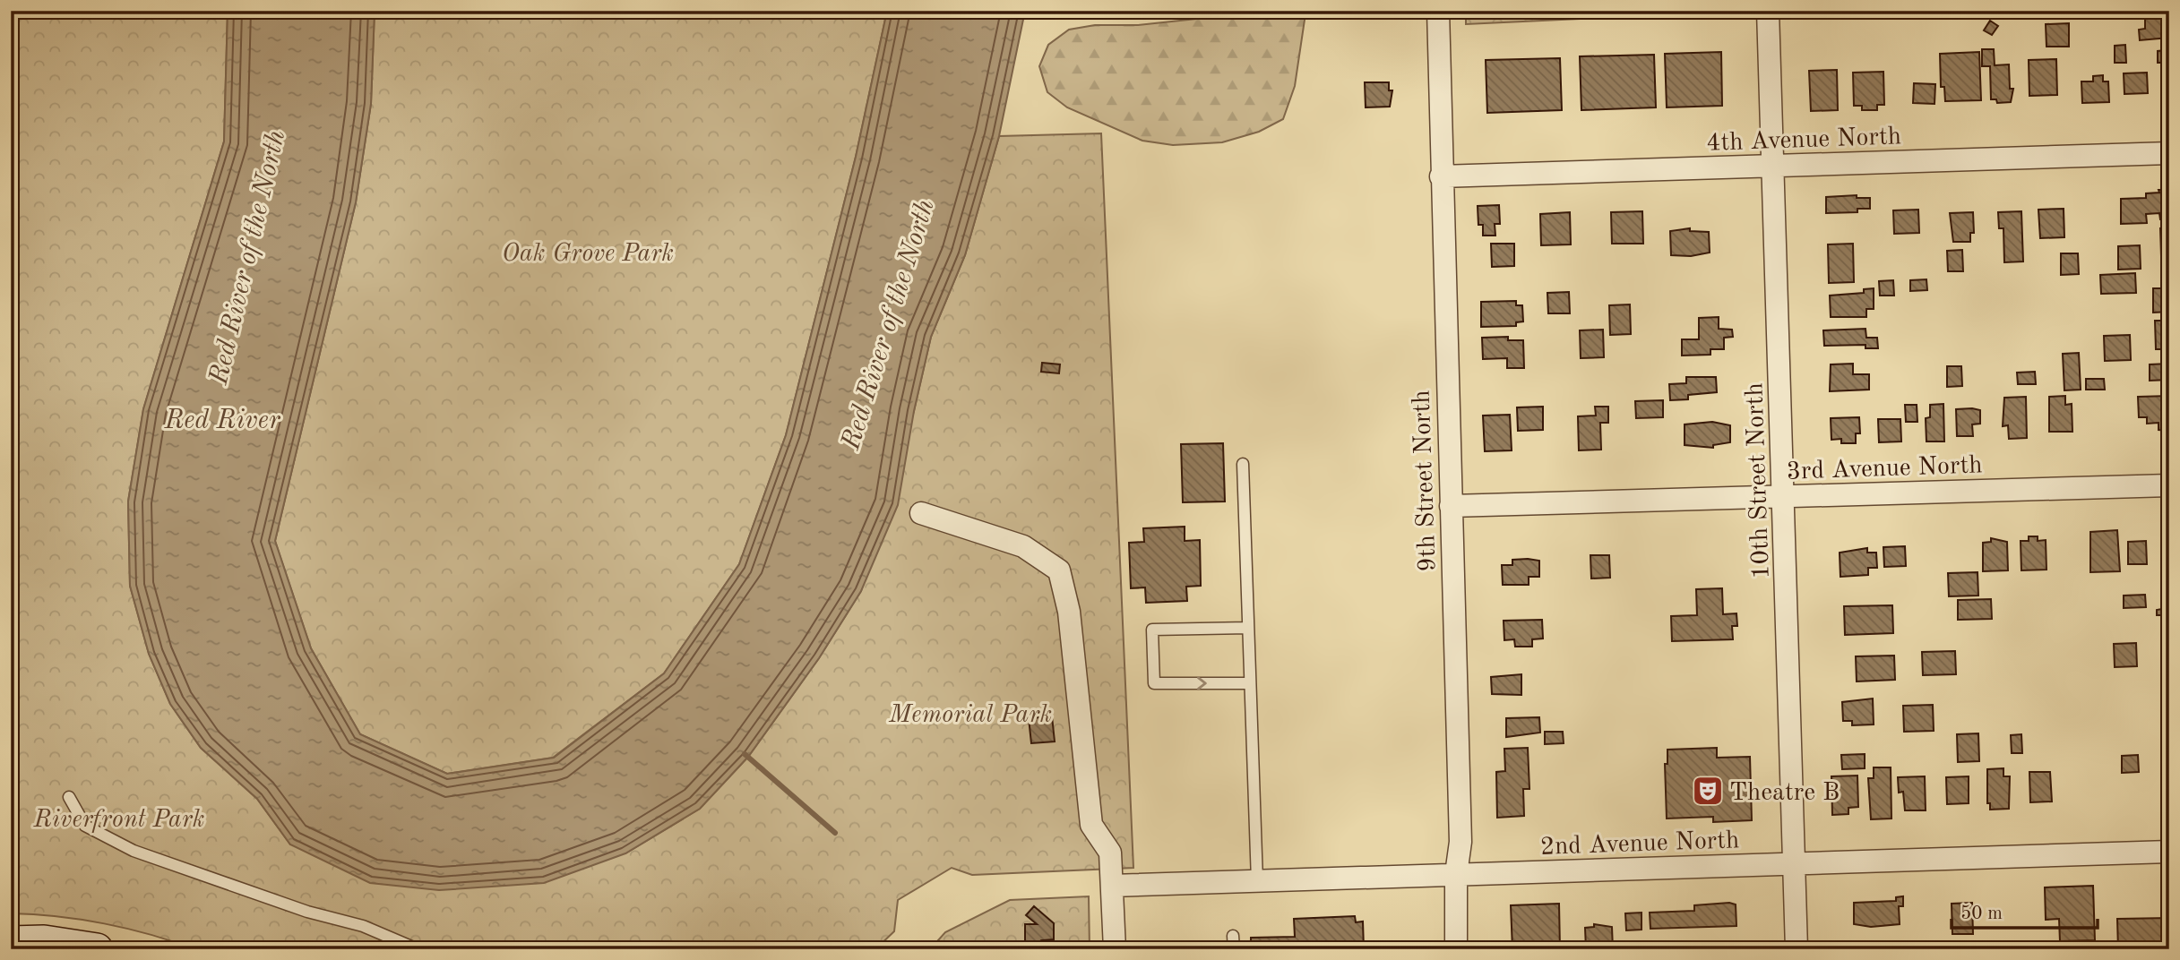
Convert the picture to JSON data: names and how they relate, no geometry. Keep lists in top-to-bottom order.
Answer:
{
  "streets": {
    "street": [
      "4th Avenue North",
      "3rd Avenue North",
      "9th Street North",
      "10th Street North",
      "2nd Avenue North"
    ]
  },
  "crossings": [
    ["4th Avenue North", "9th Street North"],
    ["4th Avenue North", "10th Street North"],
    ["3rd Avenue North", "9th Street North"],
    ["3rd Avenue North", "10th Street North"],
    ["9th Street North", "2nd Avenue North"],
    ["10th Street North", "2nd Avenue North"]
  ],
  "water": ["Red River of the North", "Red River"],
  "parks": ["Oak Grove Park", "Memorial Park", "Riverfront Park"],
  "places": {
    "theatre": ["Theatre B"]
  },
  "scale_bar": "50 m"
}
